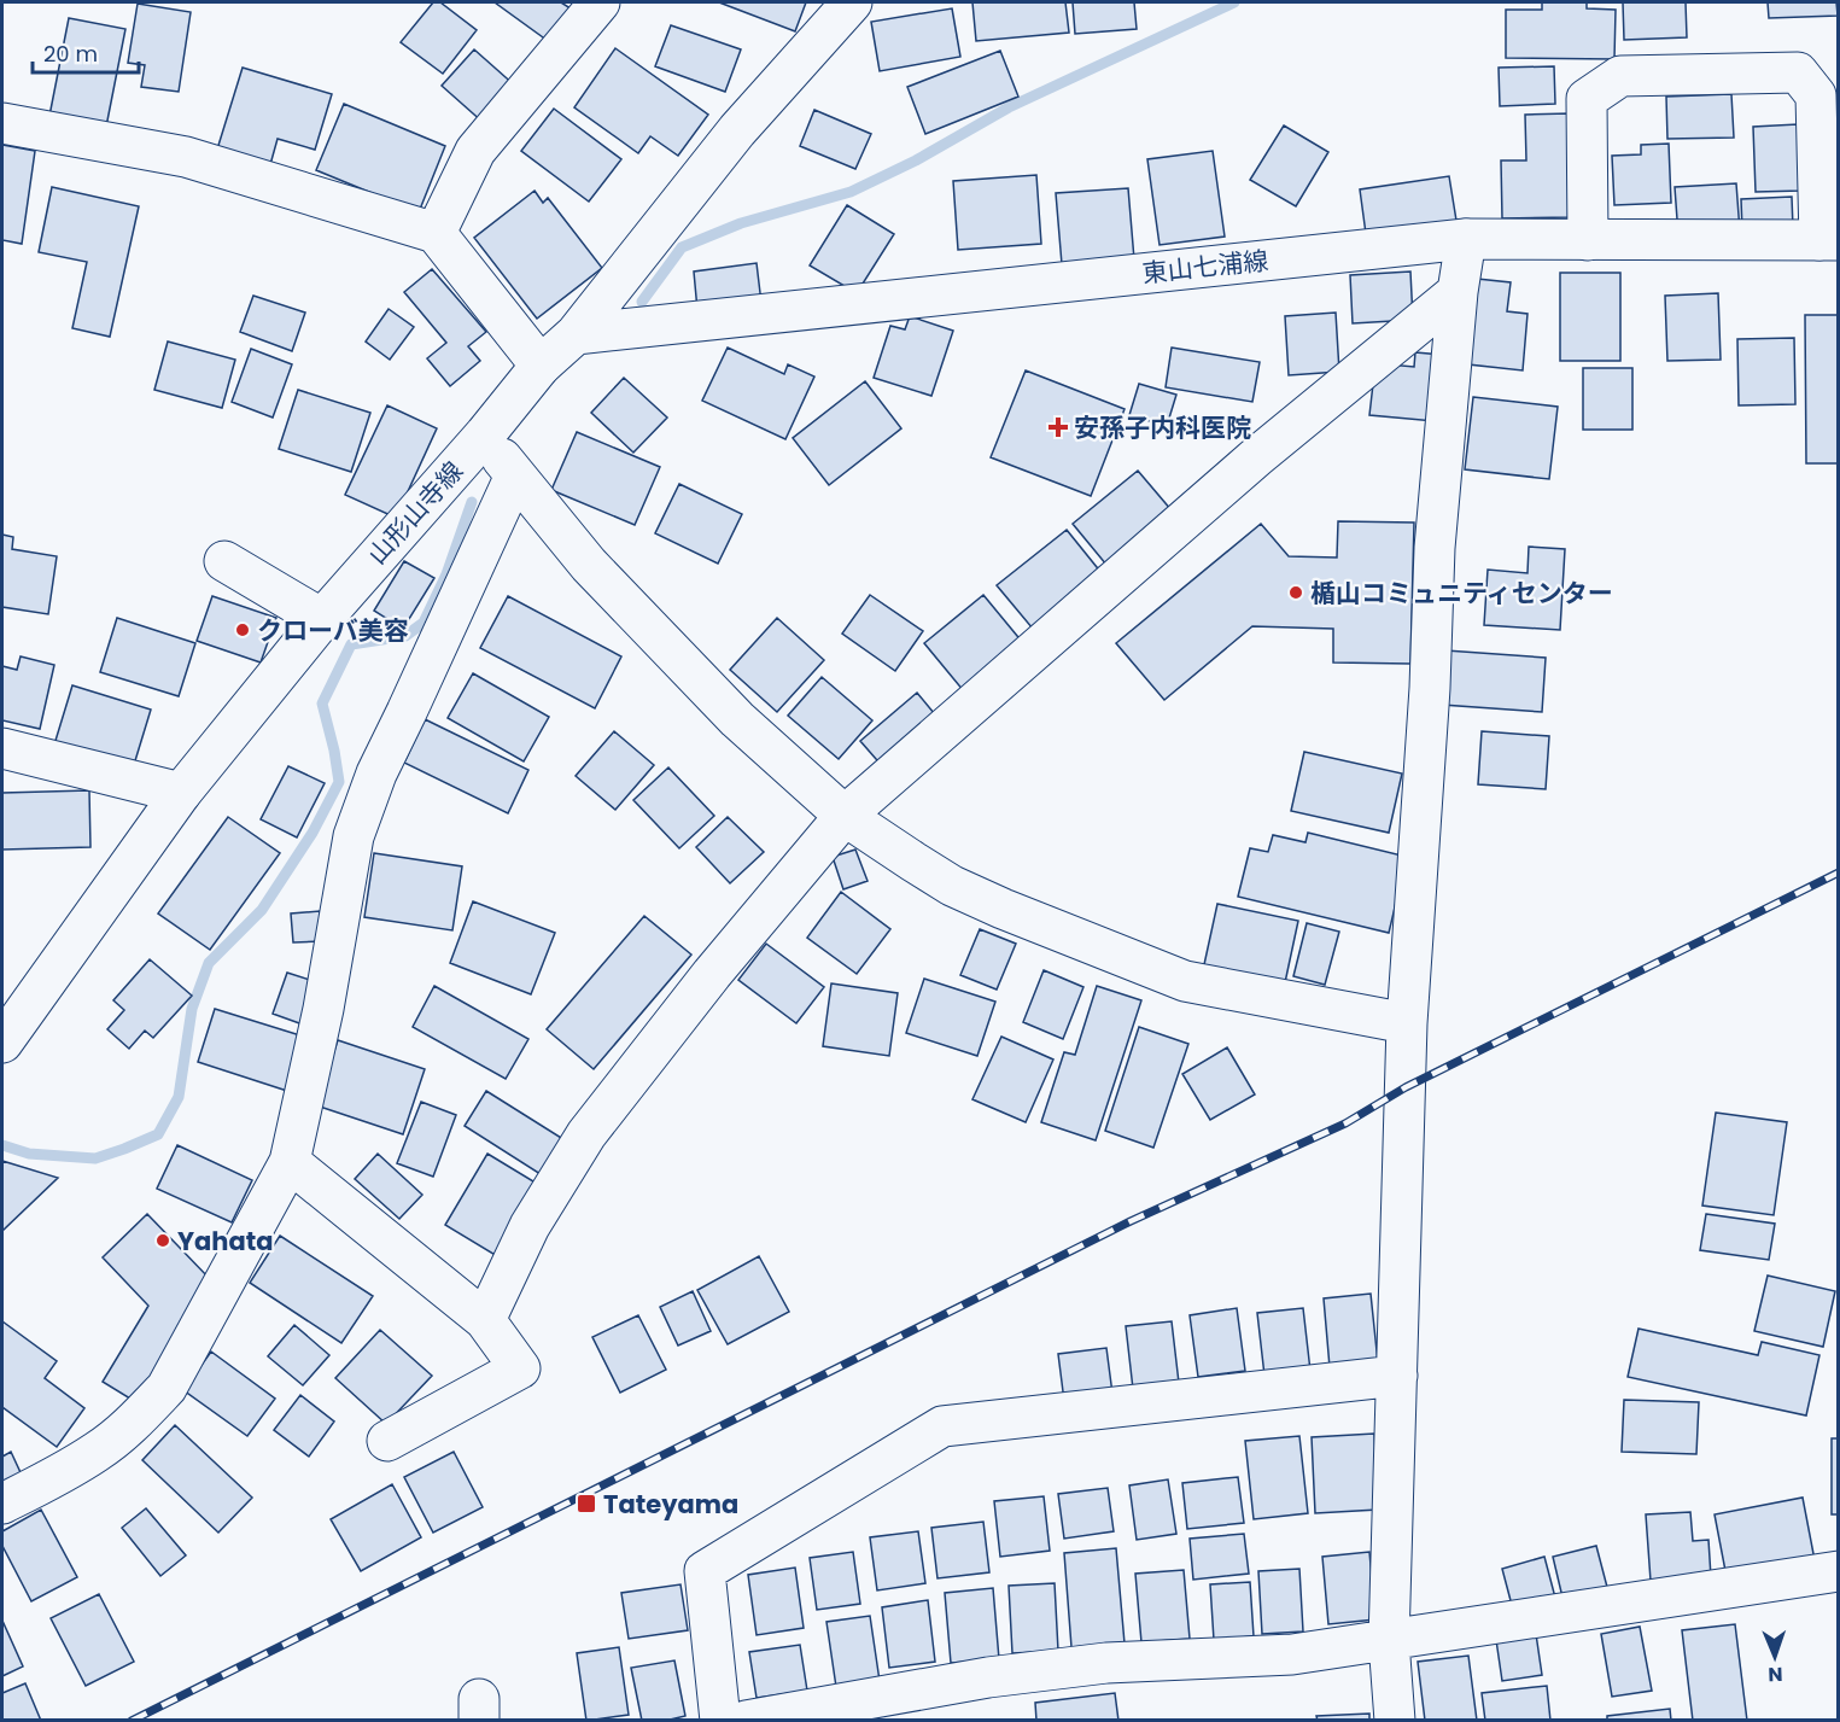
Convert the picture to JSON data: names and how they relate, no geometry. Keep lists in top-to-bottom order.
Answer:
{
  "streets": {
    "main road": ["東山七浦線", "山形山寺線"]
  },
  "crossings": [
    ["東山七浦線", "山形山寺線"]
  ],
  "places": {
    "health": ["安孫子内科医院"],
    "other": ["楯山コミュニティセンター", "クローバ美容", "Yahata"],
    "transit": ["Tateyama"]
  },
  "scale_bar": "20 m",
  "north": "bottom"
}
